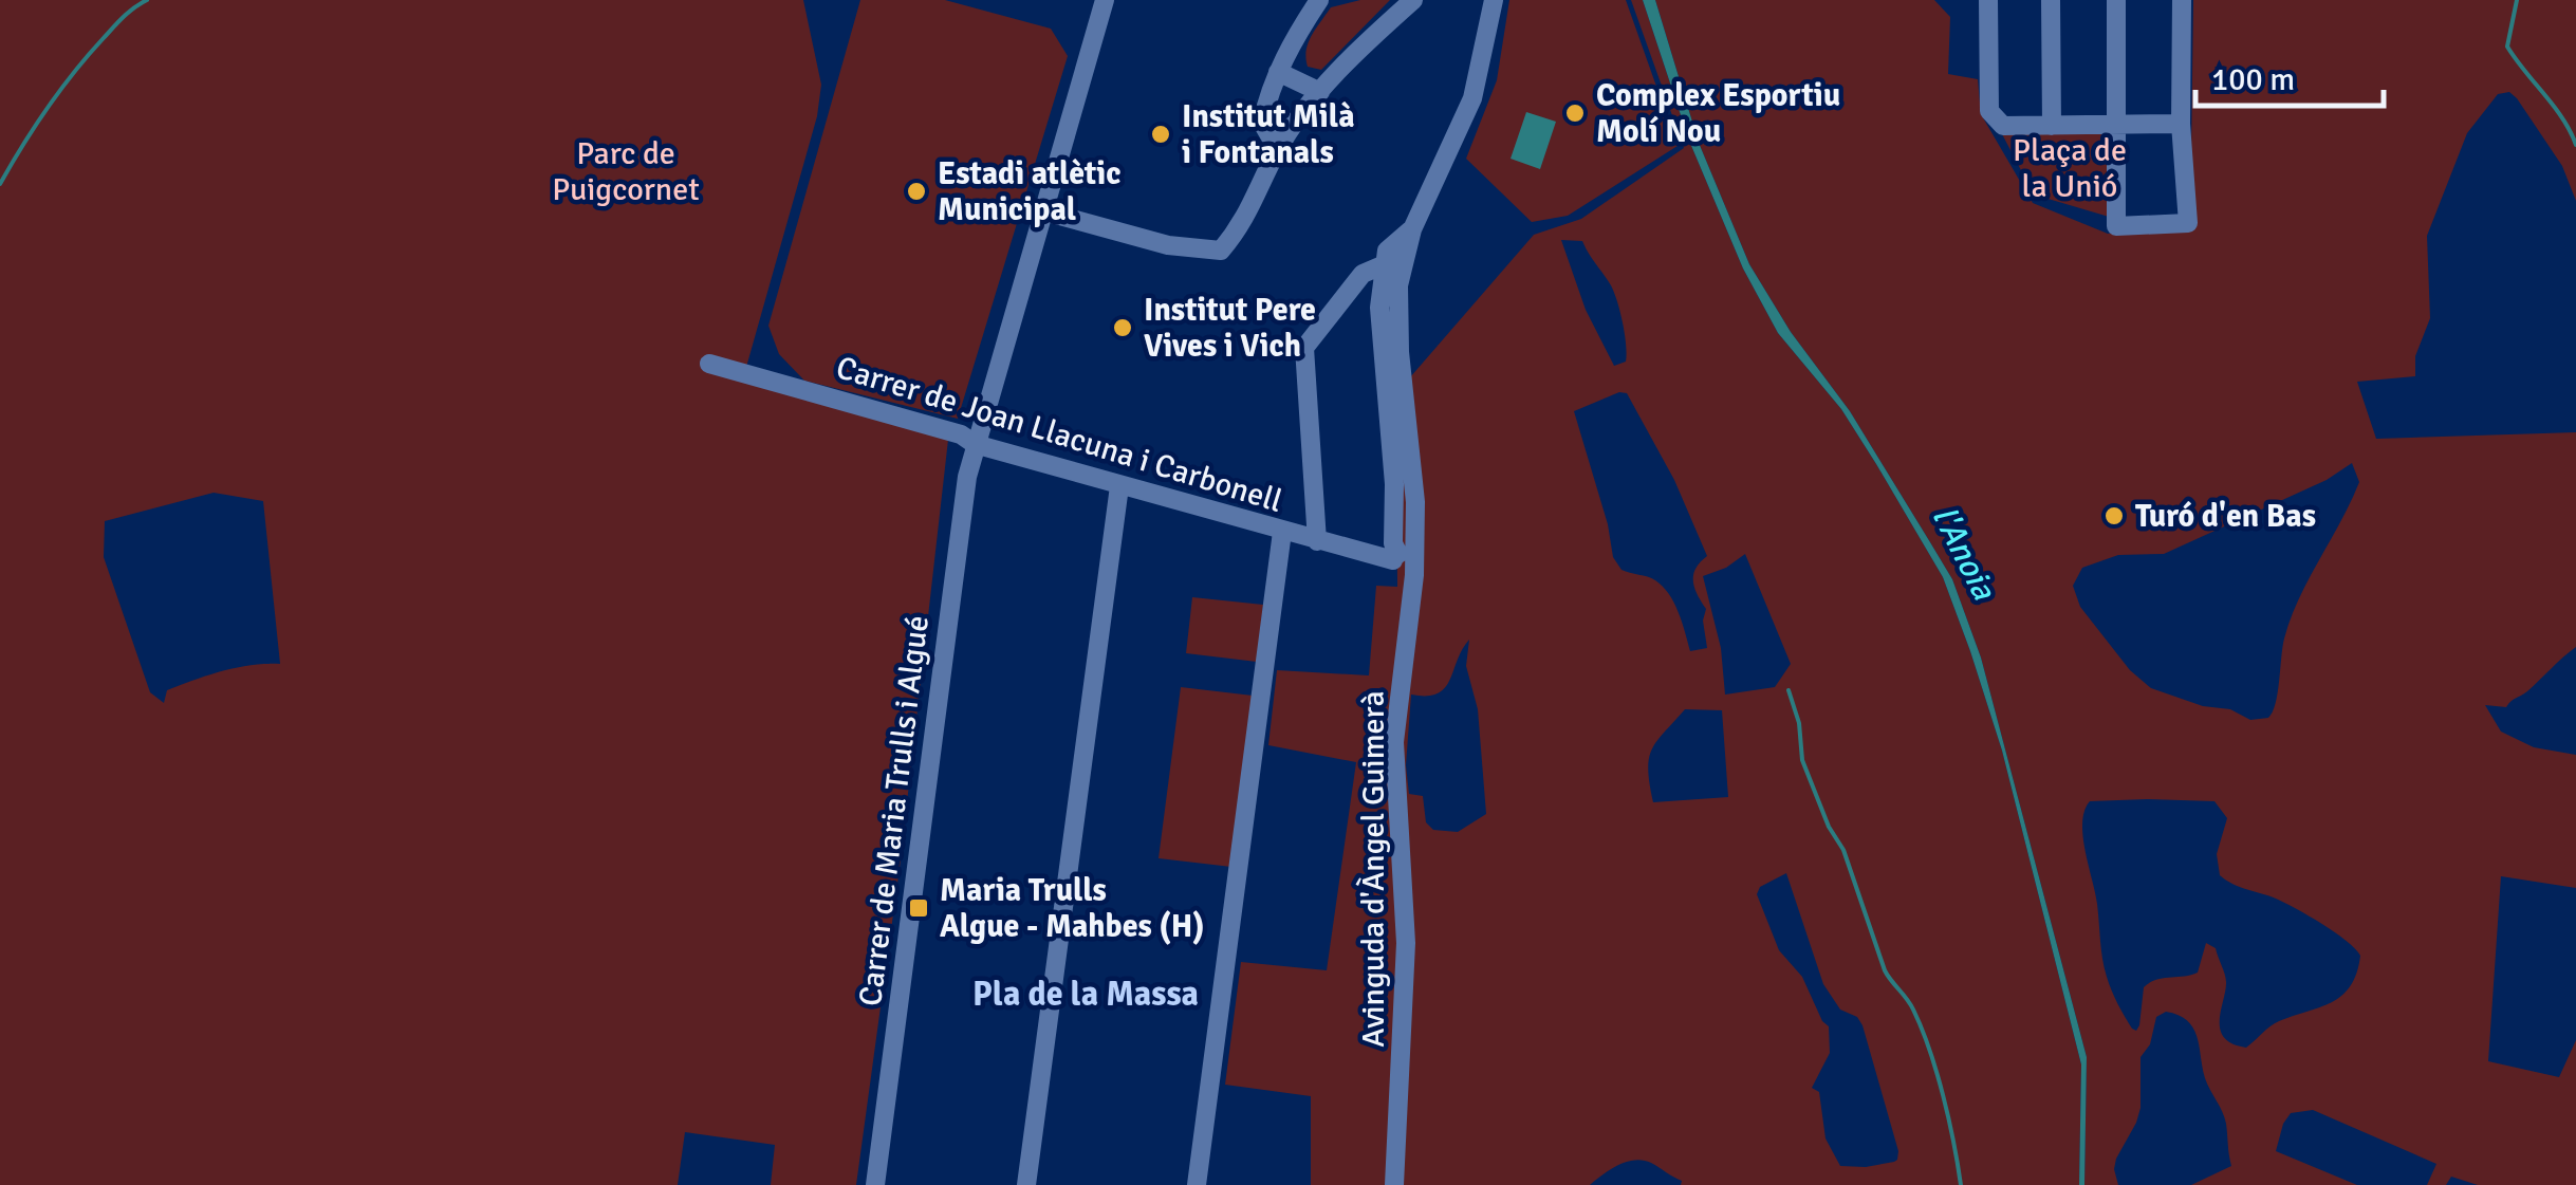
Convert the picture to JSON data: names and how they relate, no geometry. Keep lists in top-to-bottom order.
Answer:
{
  "streets": {
    "street": ["Carrer de Joan Llacuna i Carbonell", "Carrer de Maria Trulls i Algué", "Avinguda d'Àngel Guimerà"]
  },
  "crossings": [
    ["Carrer de Joan Llacuna i Carbonell", "Carrer de Maria Trulls i Algué"],
    ["Carrer de Joan Llacuna i Carbonell", "Avinguda d'Àngel Guimerà"]
  ],
  "districts": ["Pla de la Massa"],
  "water": ["l'Anoia"],
  "parks": ["Plaça de la Unió", "Parc de Puigcornet"],
  "places": {
    "other": [
      "Complex Esportiu Molí Nou",
      "Institut Milà i Fontanals",
      "Estadi atlètic Municipal",
      "Institut Pere Vives i Vich",
      "Turó d'en Bas"
    ],
    "transit": ["Maria Trulls Algue - Mahbes (H)"]
  },
  "scale_bar": "100 m"
}
